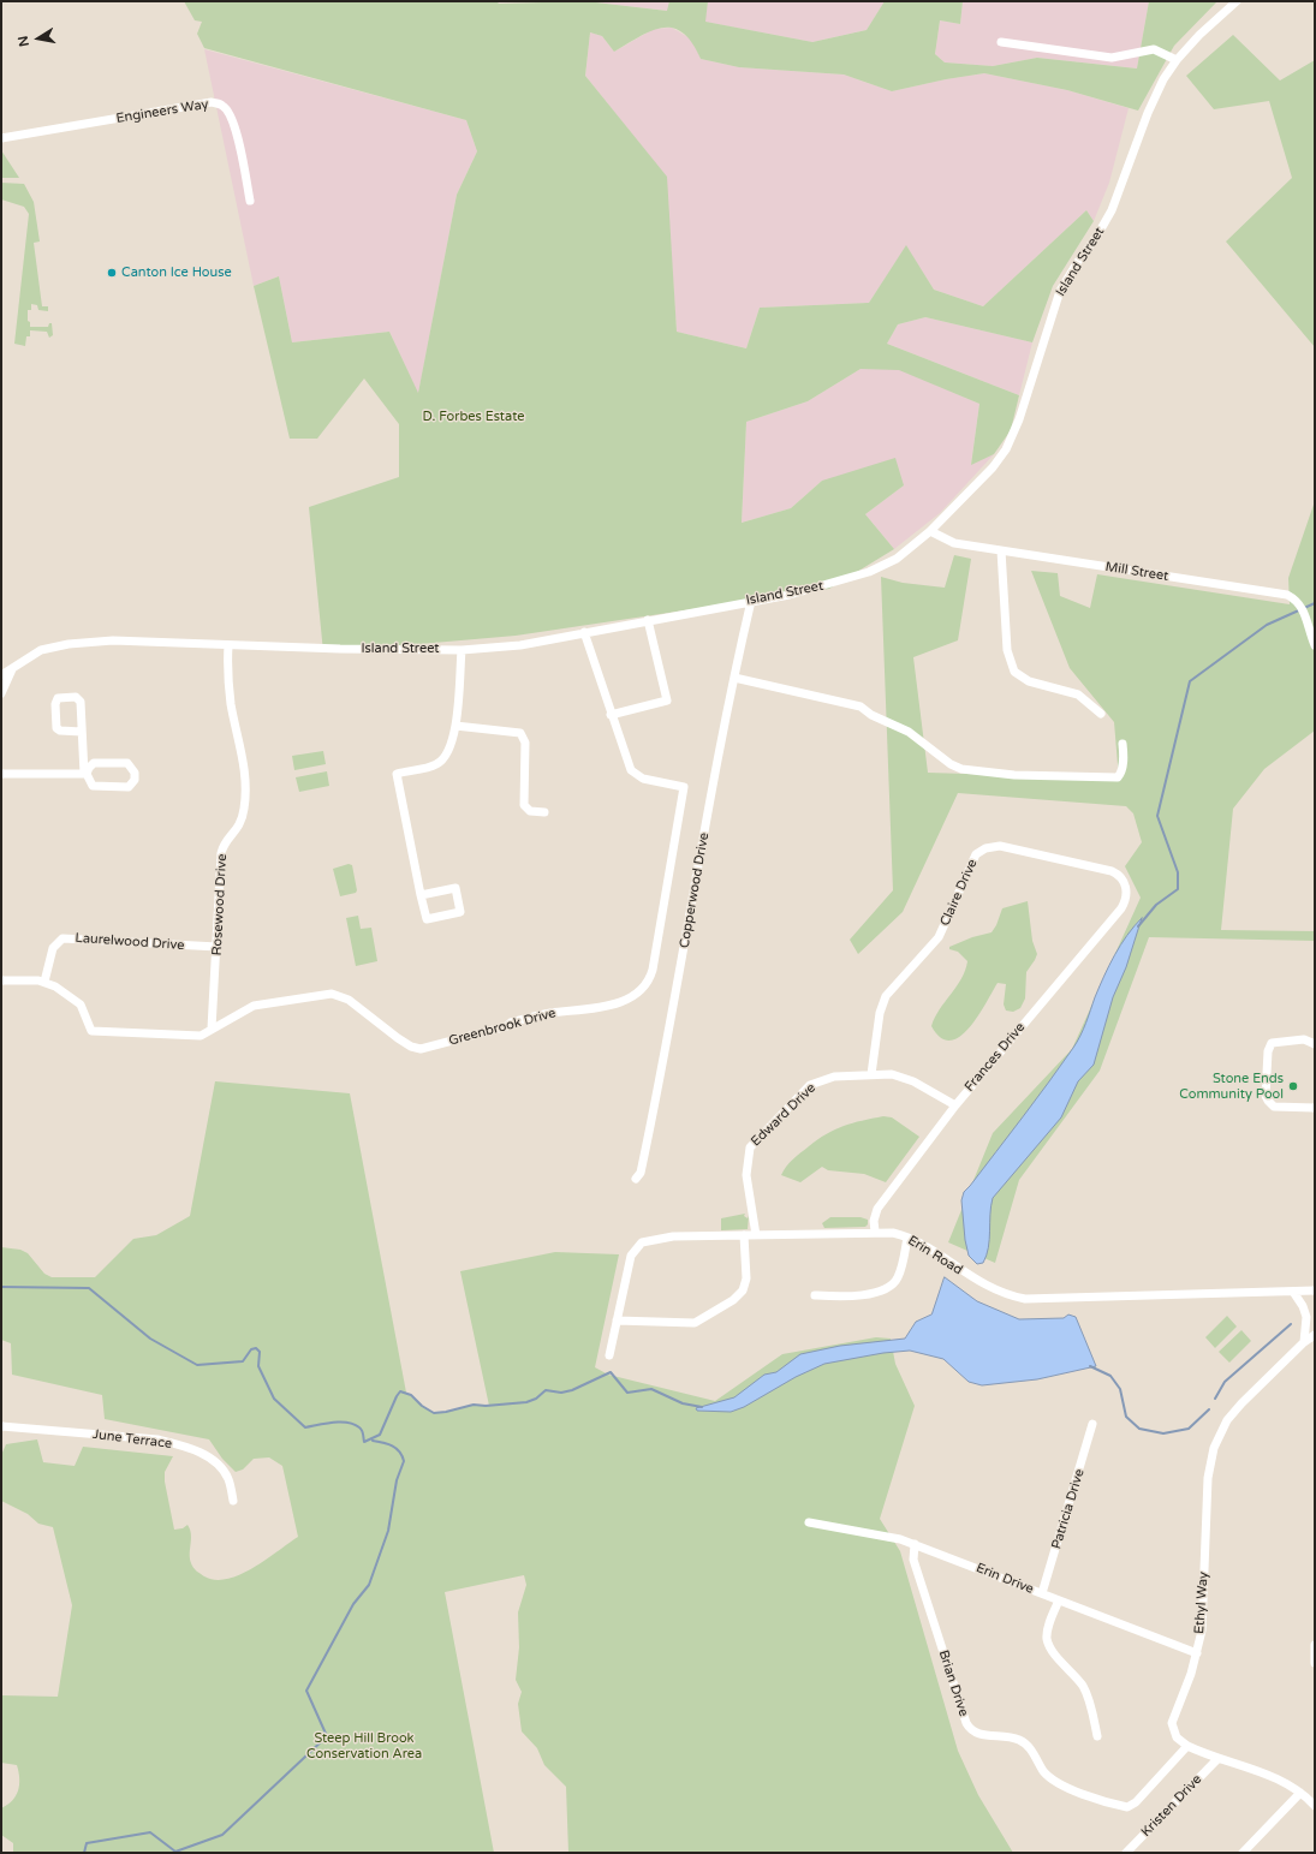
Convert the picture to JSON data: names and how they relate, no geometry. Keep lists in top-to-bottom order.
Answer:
{
  "streets": {
    "street": [
      "Engineers Way",
      "Island Street",
      "Mill Street",
      "Copperwood Drive",
      "Claire Drive",
      "Rosewood Drive",
      "Laurelwood Drive",
      "Greenbrook Drive",
      "Frances Drive",
      "Edward Drive",
      "Erin Road",
      "June Terrace",
      "Patricia Drive",
      "Erin Drive",
      "Ethyl Way",
      "Brian Drive",
      "Kristen Drive"
    ]
  },
  "crossings": [
    ["Island Street", "Mill Street"],
    ["Island Street", "Copperwood Drive"],
    ["Island Street", "Rosewood Drive"],
    ["Island Street", "Greenbrook Drive"],
    ["Claire Drive", "Frances Drive"],
    ["Claire Drive", "Edward Drive"],
    ["Rosewood Drive", "Laurelwood Drive"],
    ["Rosewood Drive", "Greenbrook Drive"],
    ["Laurelwood Drive", "Greenbrook Drive"],
    ["Frances Drive", "Edward Drive"],
    ["Frances Drive", "Erin Road"],
    ["Edward Drive", "Erin Road"],
    ["Patricia Drive", "Erin Drive"],
    ["Erin Drive", "Ethyl Way"],
    ["Erin Drive", "Brian Drive"],
    ["Ethyl Way", "Brian Drive"],
    ["Ethyl Way", "Kristen Drive"]
  ],
  "parks": ["D. Forbes Estate", "Steep Hill Brook Conservation Area"],
  "places": ["Canton Ice House", "Stone Ends Community Pool"],
  "north": "left"
}
